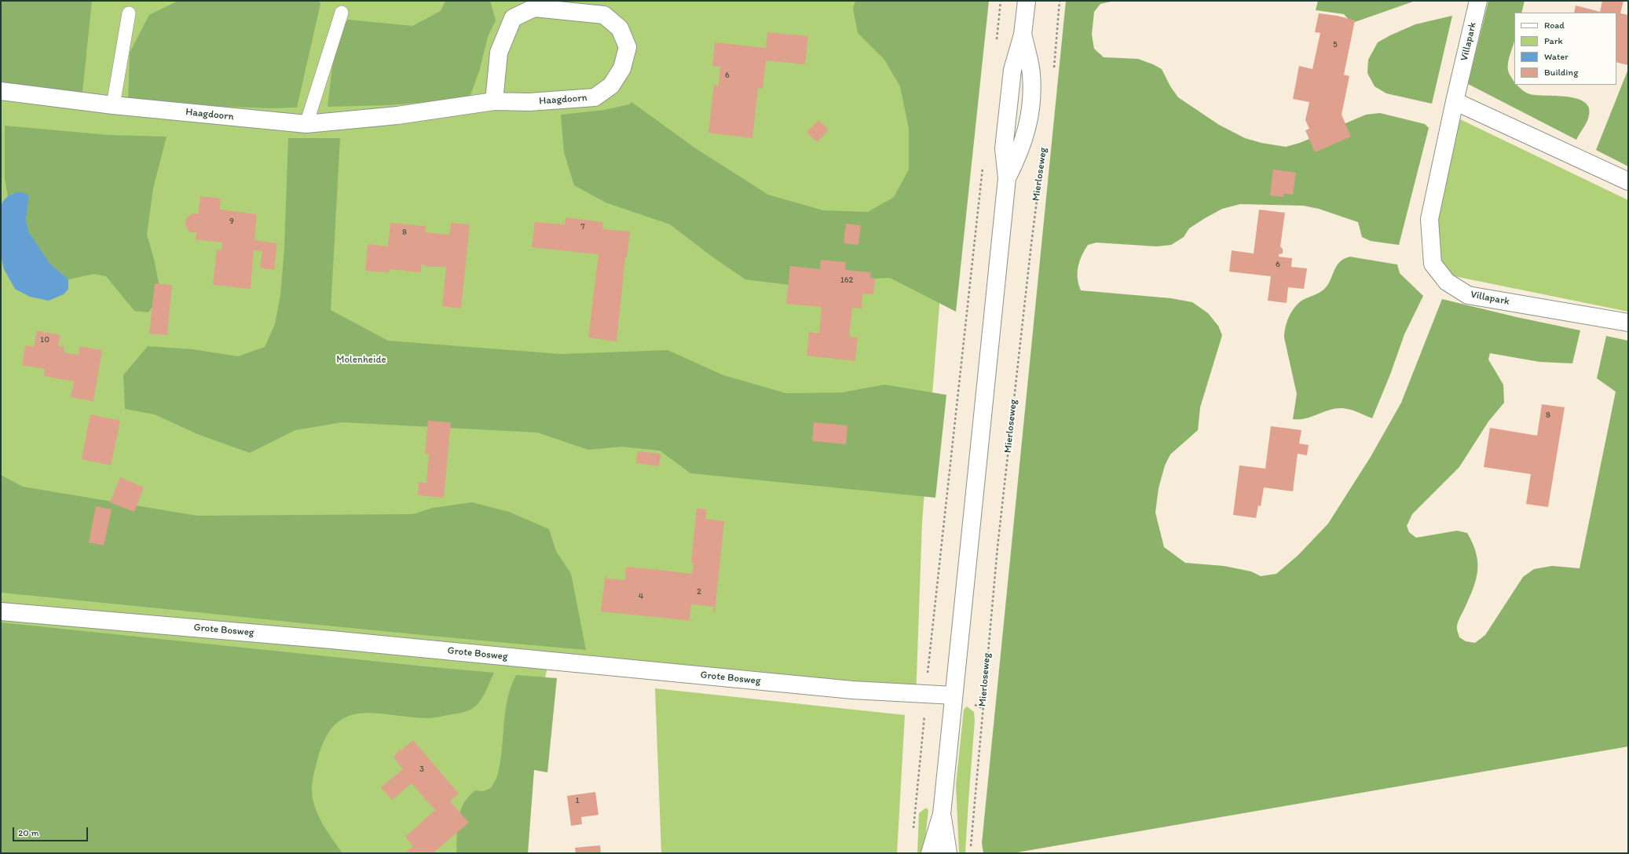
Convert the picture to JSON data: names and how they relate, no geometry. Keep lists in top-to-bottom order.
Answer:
{
  "streets": {
    "street": ["Villapark", "Haagdoorn", "Grote Bosweg"],
    "path": ["Mierloseweg"]
  },
  "parks": ["Molenheide"],
  "house_numbers": [
    "5",
    "6",
    "9",
    "7",
    "8",
    "6",
    "162",
    "10",
    "8",
    "2",
    "4",
    "3",
    "1"
  ],
  "legend": [
    "Road",
    "Park",
    "Water",
    "Building"
  ],
  "scale_bar": "20 m"
}
